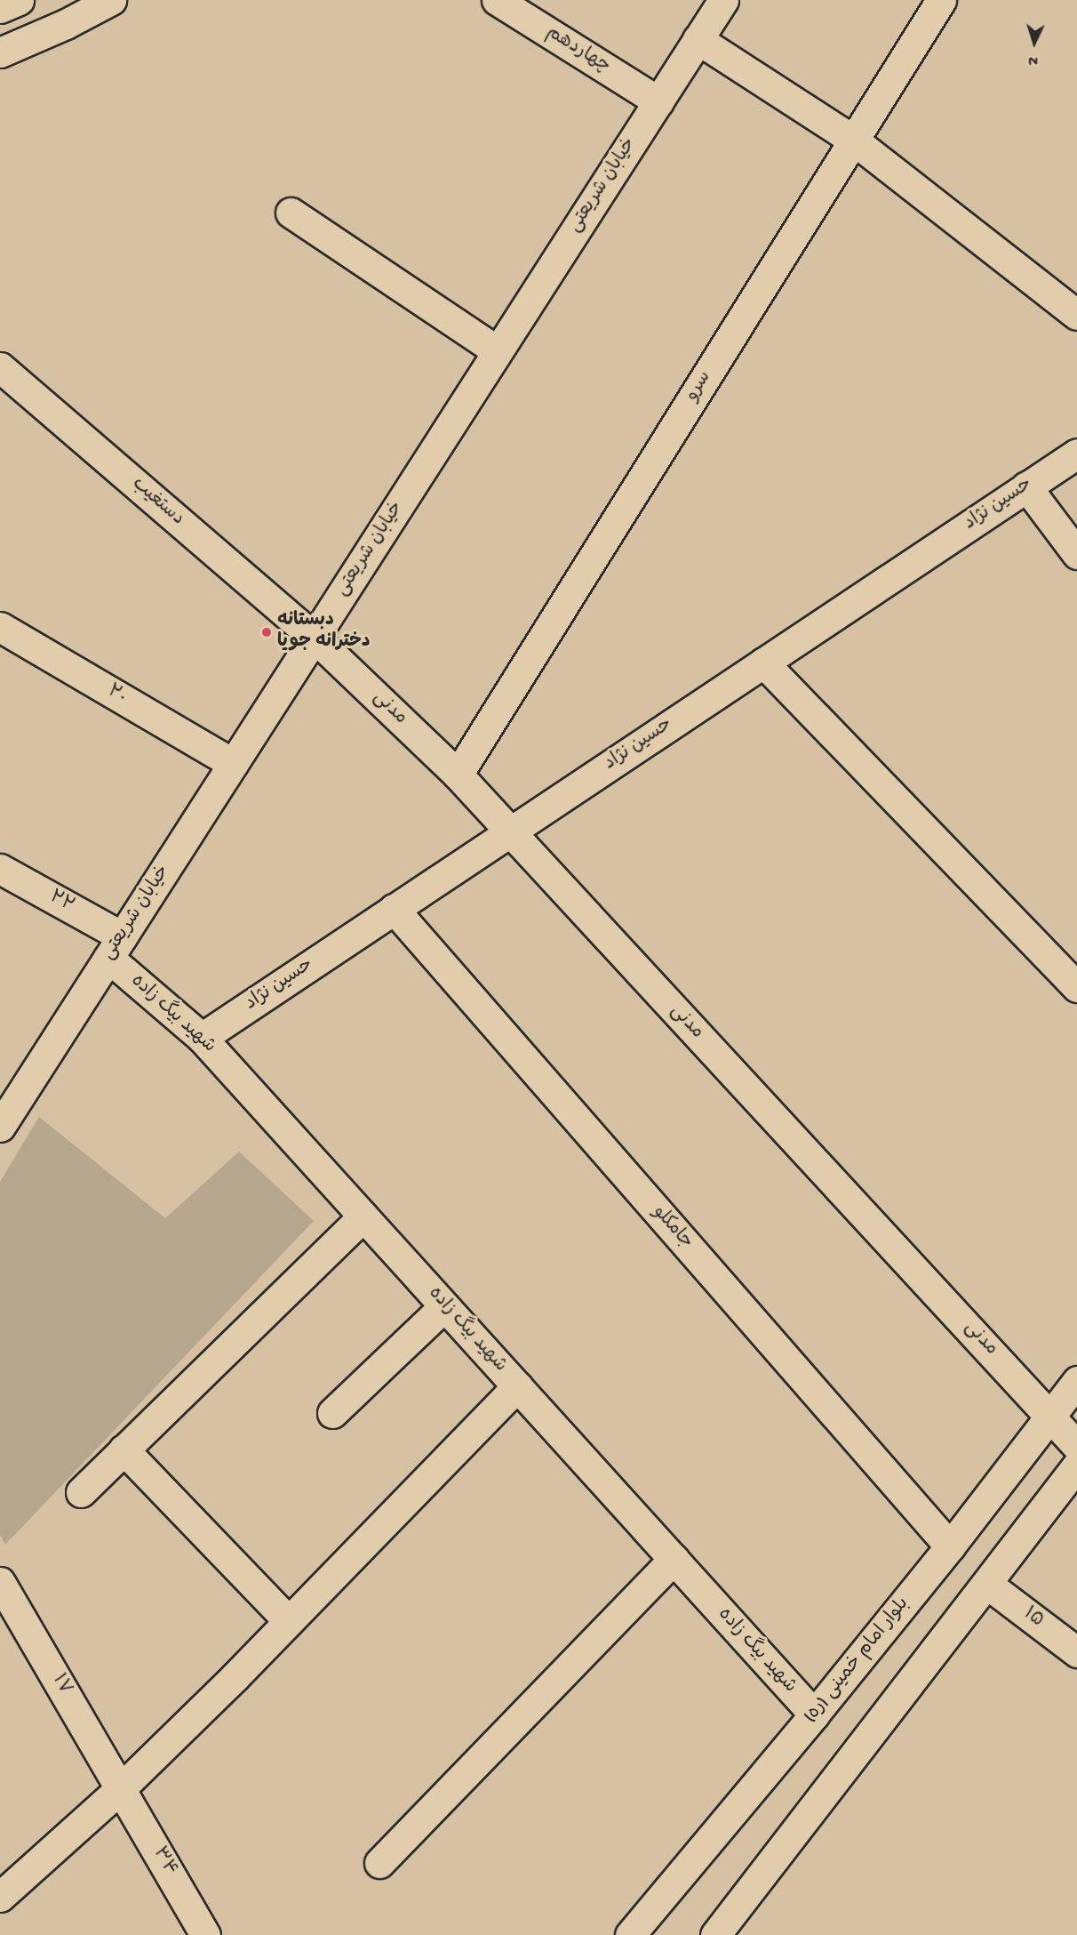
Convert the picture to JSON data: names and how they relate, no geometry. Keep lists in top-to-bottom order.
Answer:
{
  "streets": {
    "street": [
      "چهاردهم",
      "خیابان شریعتی",
      "سرو",
      "دستغیب",
      "حسین نژاد",
      "۲۰",
      "مدنی",
      "۲۲",
      "شهید بیگ زاده",
      "جامکلو",
      "۱۵",
      "بلوار امام خمینی (ره)",
      "۱۷",
      "۳۴"
    ]
  },
  "crossings": [
    ["چهاردهم", "خیابان شریعتی"],
    ["خیابان شریعتی", "دستغیب"],
    ["خیابان شریعتی", "۲۰"],
    ["خیابان شریعتی", "مدنی"],
    ["خیابان شریعتی", "۲۲"],
    ["خیابان شریعتی", "شهید بیگ زاده"],
    ["سرو", "مدنی"],
    ["دستغیب", "مدنی"],
    ["حسین نژاد", "مدنی"],
    ["حسین نژاد", "شهید بیگ زاده"],
    ["حسین نژاد", "جامکلو"],
    ["مدنی", "بلوار امام خمینی (ره)"],
    ["۲۲", "شهید بیگ زاده"],
    ["شهید بیگ زاده", "بلوار امام خمینی (ره)"],
    ["جامکلو", "بلوار امام خمینی (ره)"],
    ["۱۷", "۳۴"]
  ],
  "places": ["دبستانه دخترانه جويا"],
  "north": "bottom"
}
